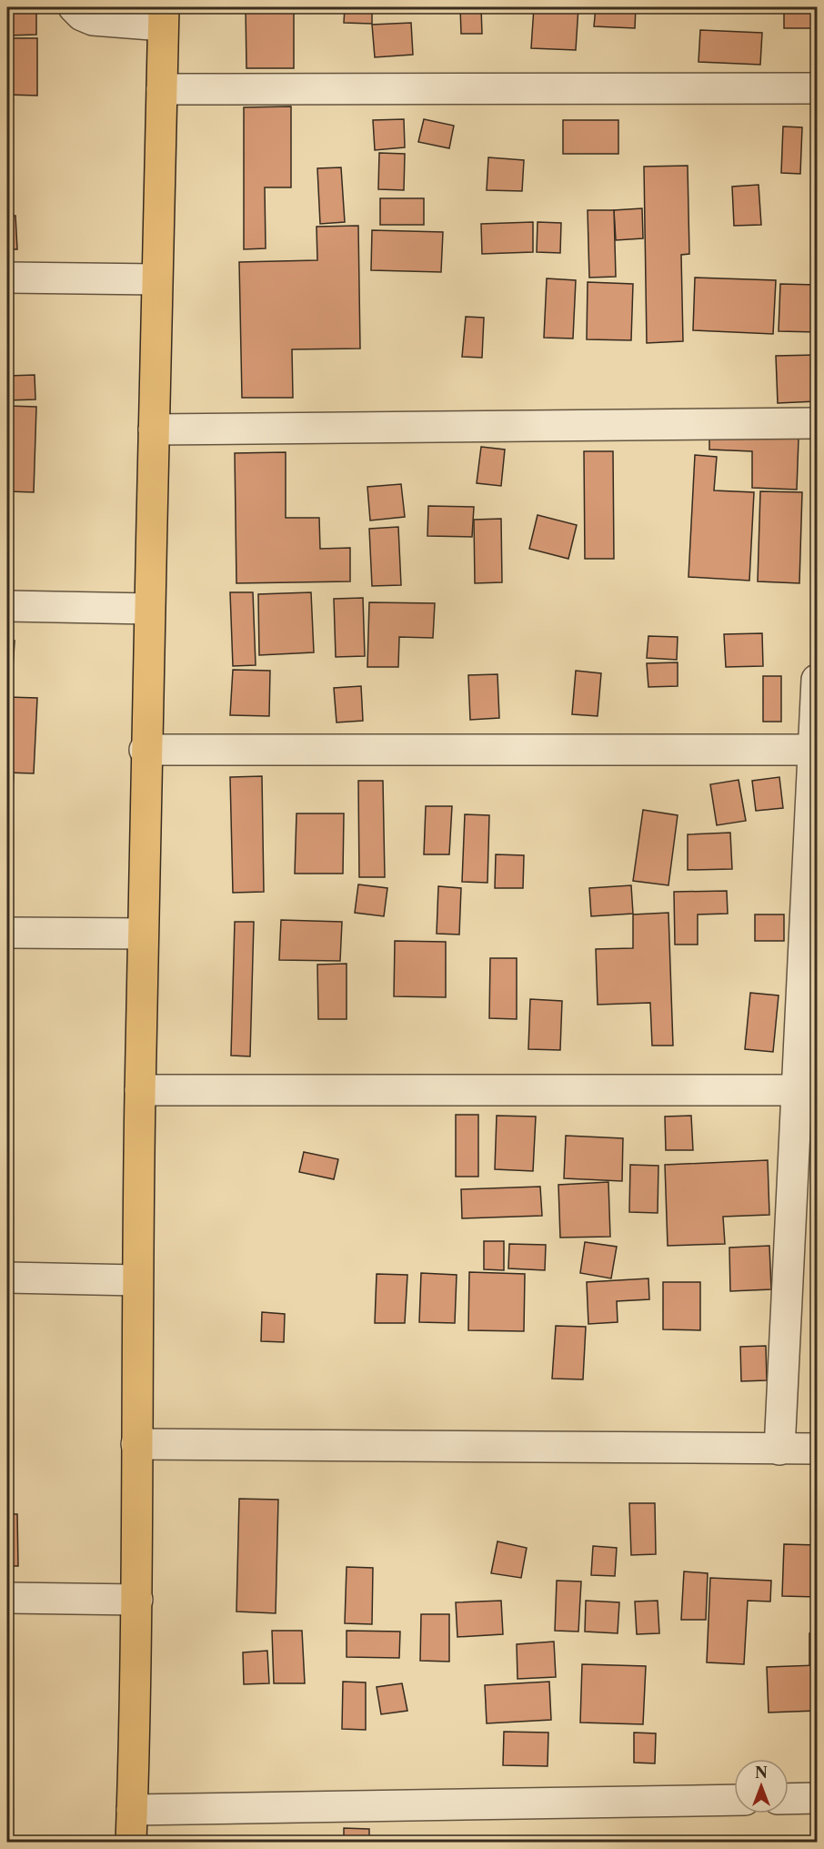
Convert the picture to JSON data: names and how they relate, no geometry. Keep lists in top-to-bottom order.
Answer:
{
  "north": "top"
}
